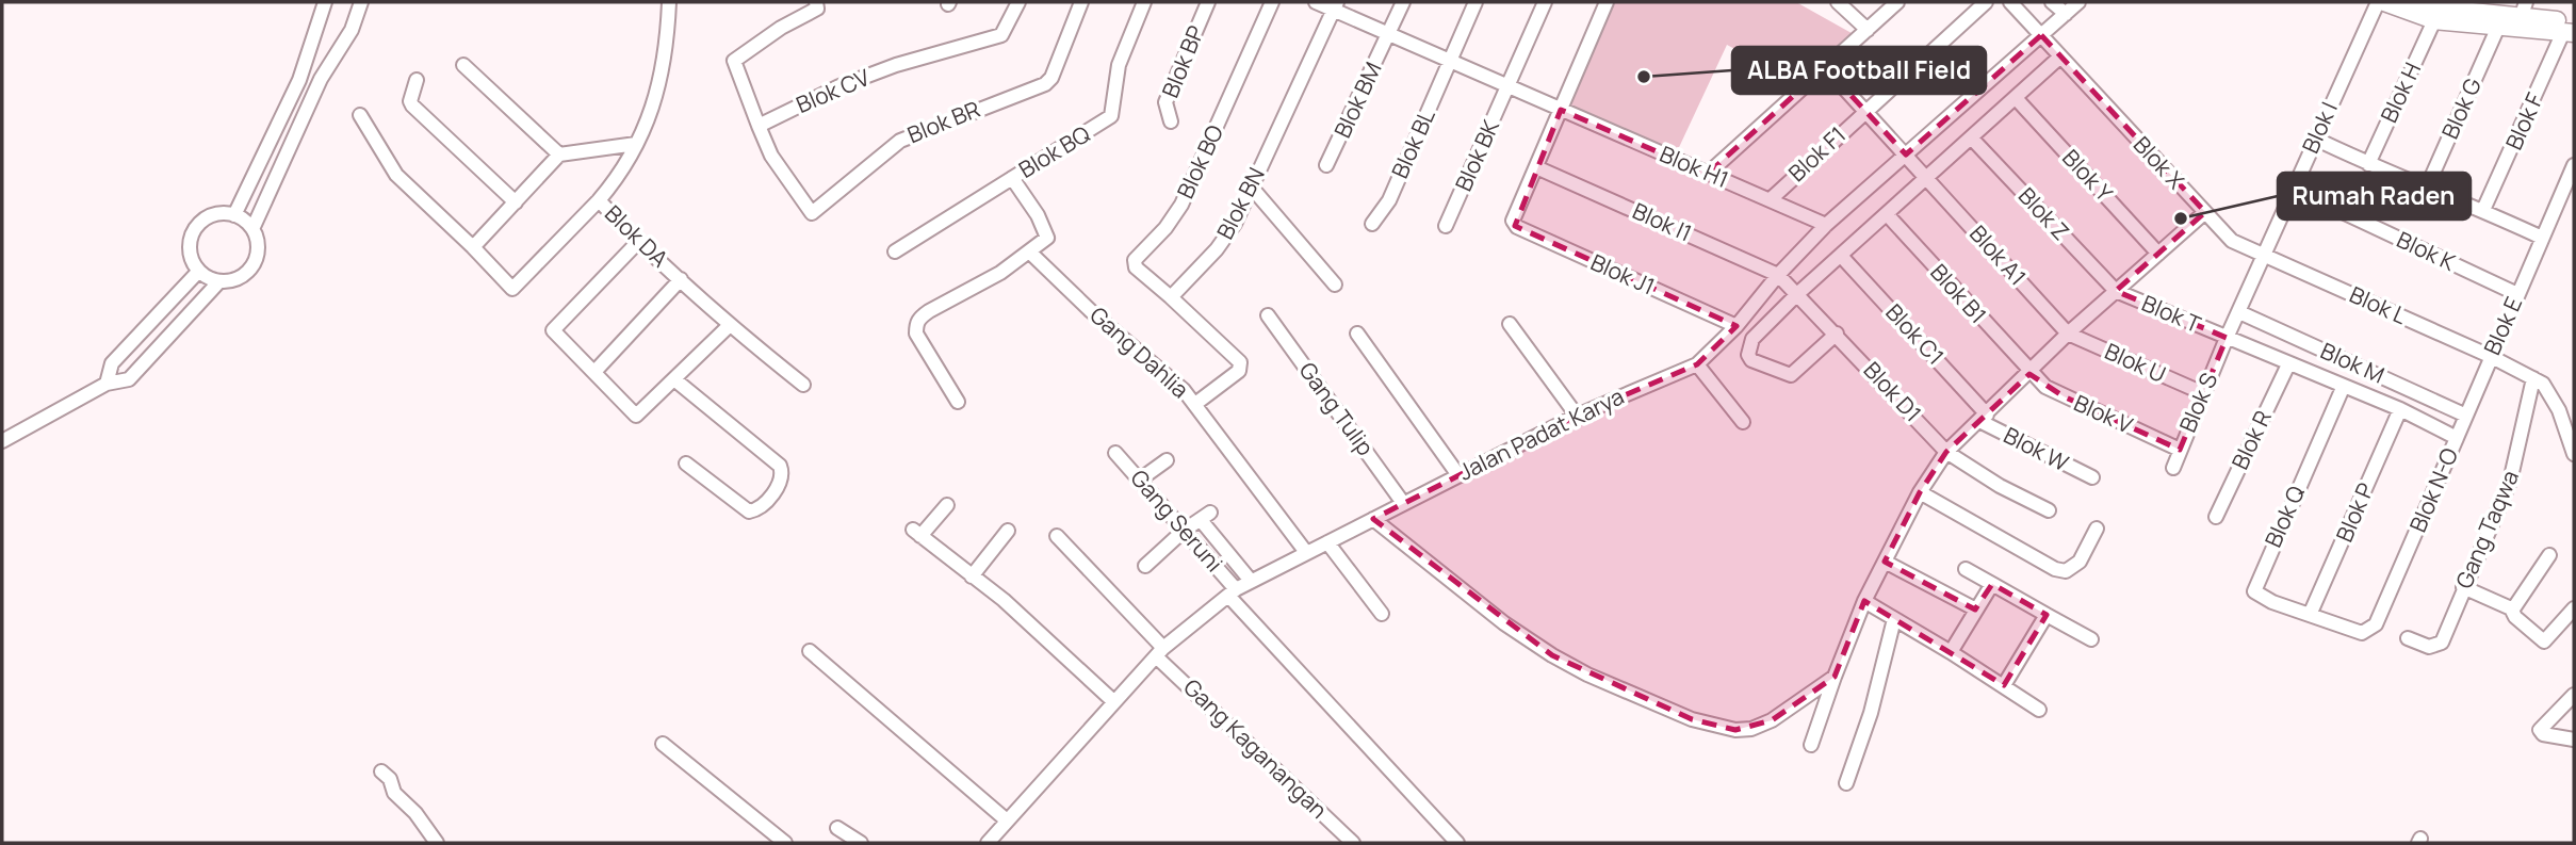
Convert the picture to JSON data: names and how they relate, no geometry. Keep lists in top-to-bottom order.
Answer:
{
  "streets": {
    "street": [
      "Blok BP",
      "Blok CV",
      "Blok H",
      "Blok BM",
      "Blok G",
      "Blok F",
      "Blok BR",
      "Blok I",
      "Blok BL",
      "Blok BQ",
      "Blok F1",
      "Blok BK",
      "Blok BO",
      "Blok X",
      "Blok H1",
      "Blok Y",
      "Blok BN",
      "Blok Z",
      "Blok I1",
      "Blok DA",
      "Blok K",
      "Blok A1",
      "Blok J1",
      "Blok B1",
      "Blok L",
      "Blok T",
      "Blok E",
      "Blok C1",
      "Gang Dahlia",
      "Blok U",
      "Blok M",
      "Blok D1",
      "Blok S",
      "Gang Tulip",
      "Blok V",
      "Jalan Padat Karya",
      "Blok R",
      "Blok W",
      "Blok N-O",
      "Blok P",
      "Blok Q",
      "Gang Seruni",
      "Gang Taqwa",
      "Gang Kaganangan"
    ]
  },
  "crossings": [
    ["Blok CV", "Blok BR"],
    ["Blok BM", "Blok H1"],
    ["Blok I", "Blok X"],
    ["Blok I", "Blok K"],
    ["Blok I", "Blok L"],
    ["Blok BL", "Blok H1"],
    ["Blok F1", "Blok H1"],
    ["Blok F1", "Blok A1"],
    ["Blok BK", "Blok H1"],
    ["Blok BO", "Blok BN"],
    ["Blok X", "Blok L"],
    ["Blok X", "Jalan Padat Karya"],
    ["Blok H1", "Blok BN"],
    ["Blok H1", "Jalan Padat Karya"],
    ["Blok Z", "Blok T"],
    ["Blok I1", "Blok J1"],
    ["Blok I1", "Blok D1"],
    ["Blok I1", "Jalan Padat Karya"],
    ["Blok K", "Blok E"],
    ["Blok A1", "Blok U"],
    ["Blok A1", "Jalan Padat Karya"],
    ["Blok J1", "Jalan Padat Karya"],
    ["Blok B1", "Blok V"],
    ["Blok L", "Blok E"],
    ["Blok L", "Gang Taqwa"],
    ["Blok T", "Blok S"],
    ["Blok T", "Blok N-O"],
    ["Blok E", "Blok M"],
    ["Blok E", "Blok N-O"],
    ["Blok C1", "Blok W"],
    ["Gang Dahlia", "Jalan Padat Karya"],
    ["Blok U", "Blok S"],
    ["Blok M", "Blok N-O"],
    ["Blok D1", "Jalan Padat Karya"],
    ["Blok S", "Blok V"],
    ["Blok S", "Blok N-O"],
    ["Gang Tulip", "Jalan Padat Karya"],
    ["Jalan Padat Karya", "Gang Seruni"],
    ["Jalan Padat Karya", "Gang Kaganangan"],
    ["Blok R", "Blok N-O"],
    ["Blok N-O", "Blok P"],
    ["Blok N-O", "Blok Q"],
    ["Blok P", "Blok Q"]
  ],
  "places": ["ALBA Football Field", "Rumah Raden"]
}
